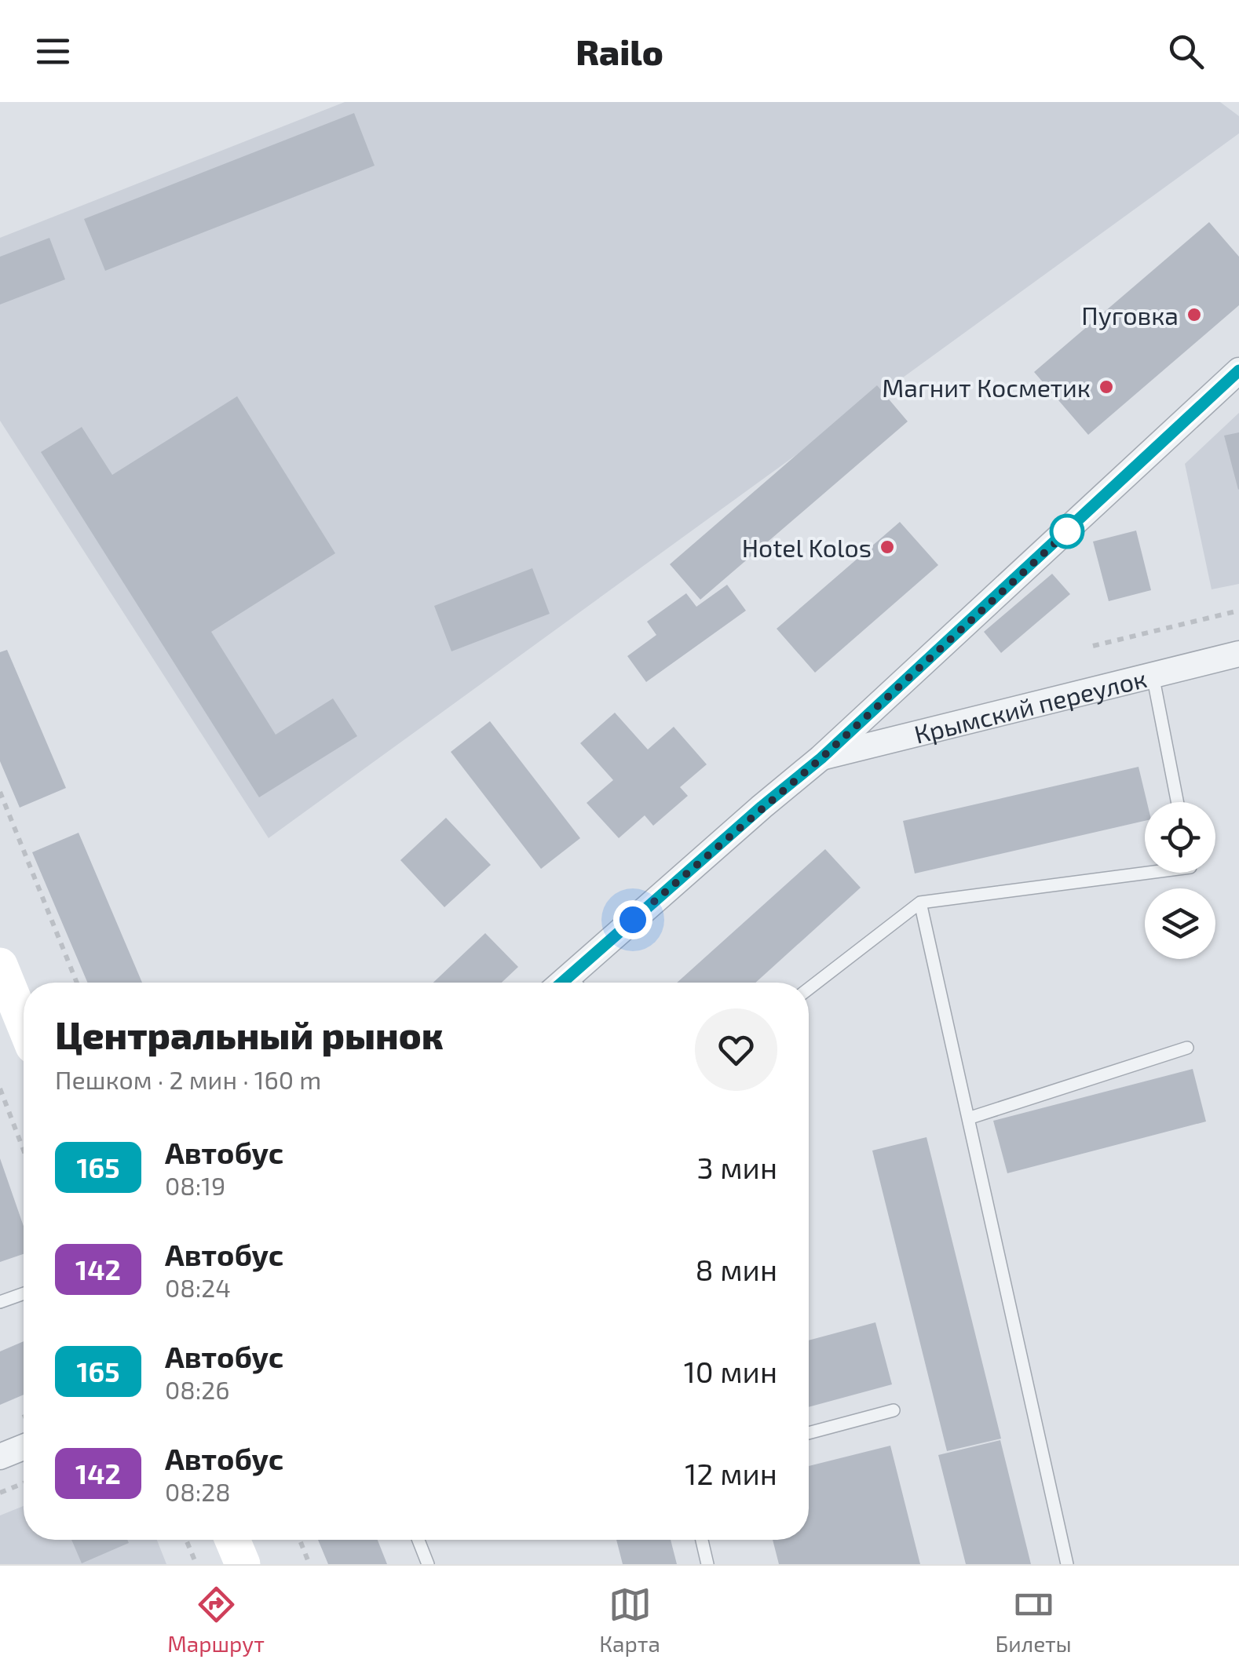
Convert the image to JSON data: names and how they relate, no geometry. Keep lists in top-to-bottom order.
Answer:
{
  "streets": {
    "street": ["Крымский переулок"]
  },
  "places": ["Пуговка", "Магнит Косметик", "Hotel Kolos"],
  "lines": ["bus line 165"],
  "page": {
    "header": "Railo",
    "heading": ["Центральный рынок", "Пешком · 2 мин · 160 m"],
    "list": [
      {
        "mark": "165",
        "name": "Автобус",
        "note": "08:19",
        "value": "3 мин"
      },
      {
        "mark": "142",
        "name": "Автобус",
        "note": "08:24",
        "value": "8 мин"
      },
      {
        "mark": "165",
        "name": "Автобус",
        "note": "08:26",
        "value": "10 мин"
      },
      {
        "mark": "142",
        "name": "Автобус",
        "note": "08:28",
        "value": "12 мин"
      }
    ],
    "tabs": ["Маршрут", "Карта", "Билеты"]
  }
}
